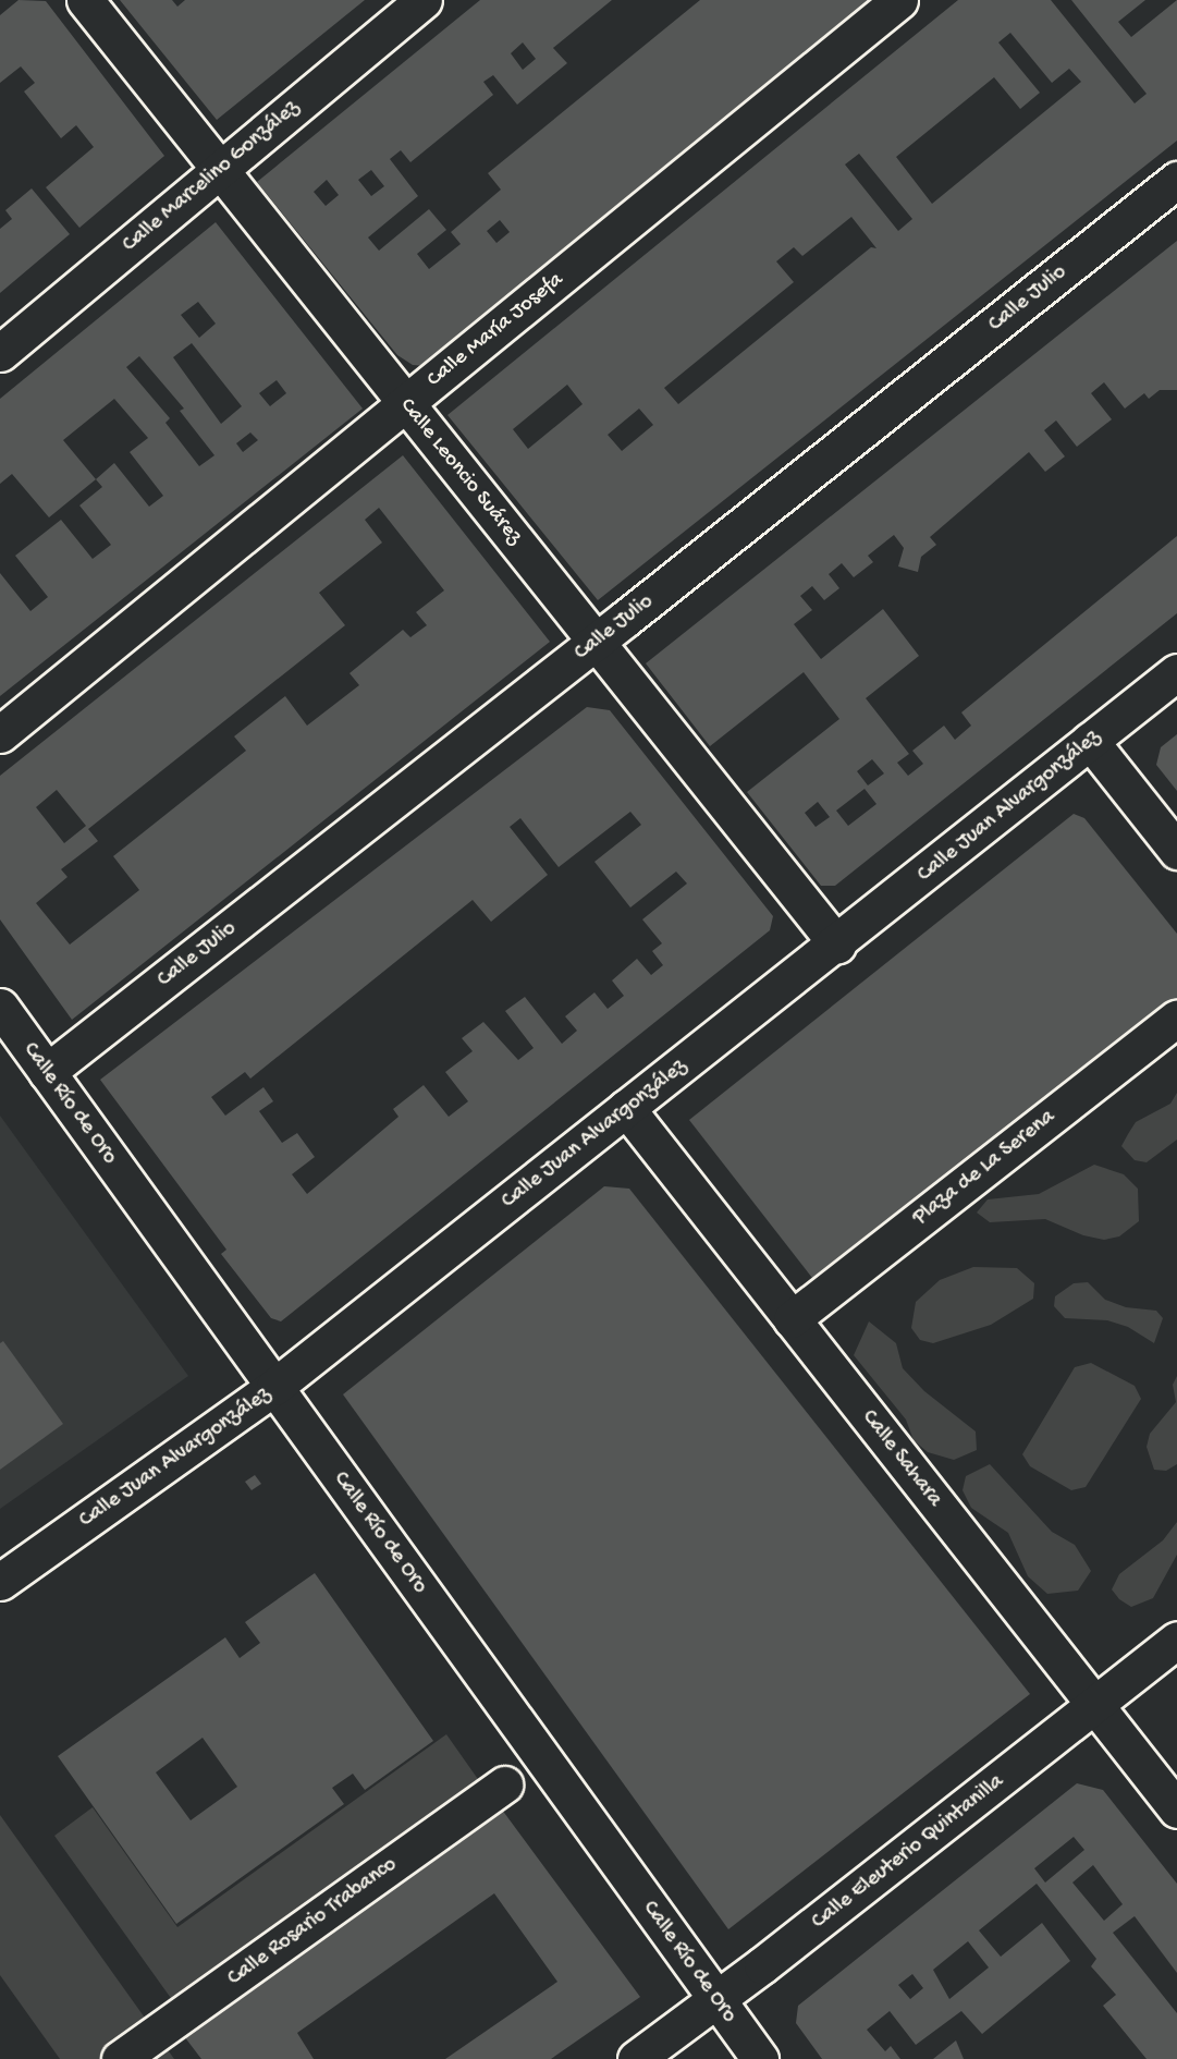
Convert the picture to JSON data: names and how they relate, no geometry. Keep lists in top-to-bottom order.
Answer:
{
  "streets": {
    "street": [
      "Calle Marcelino González",
      "Calle Julio",
      "Calle María Josefa",
      "Calle Leoncio Suárez",
      "Calle Juan Alvargonzález",
      "Calle Río de Oro",
      "Plaza de La Serena",
      "Calle Sahara",
      "Calle Eleuterio Quintanilla",
      "Calle Rosario Trabanco"
    ]
  },
  "crossings": [
    ["Calle Marcelino González", "Calle Leoncio Suárez"],
    ["Calle Julio", "Calle Leoncio Suárez"],
    ["Calle Julio", "Calle Río de Oro"],
    ["Calle María Josefa", "Calle Leoncio Suárez"],
    ["Calle Leoncio Suárez", "Calle Juan Alvargonzález"],
    ["Calle Juan Alvargonzález", "Calle Río de Oro"],
    ["Calle Juan Alvargonzález", "Calle Sahara"],
    ["Calle Río de Oro", "Calle Eleuterio Quintanilla"],
    ["Plaza de La Serena", "Calle Sahara"],
    ["Calle Sahara", "Calle Eleuterio Quintanilla"]
  ]
}
